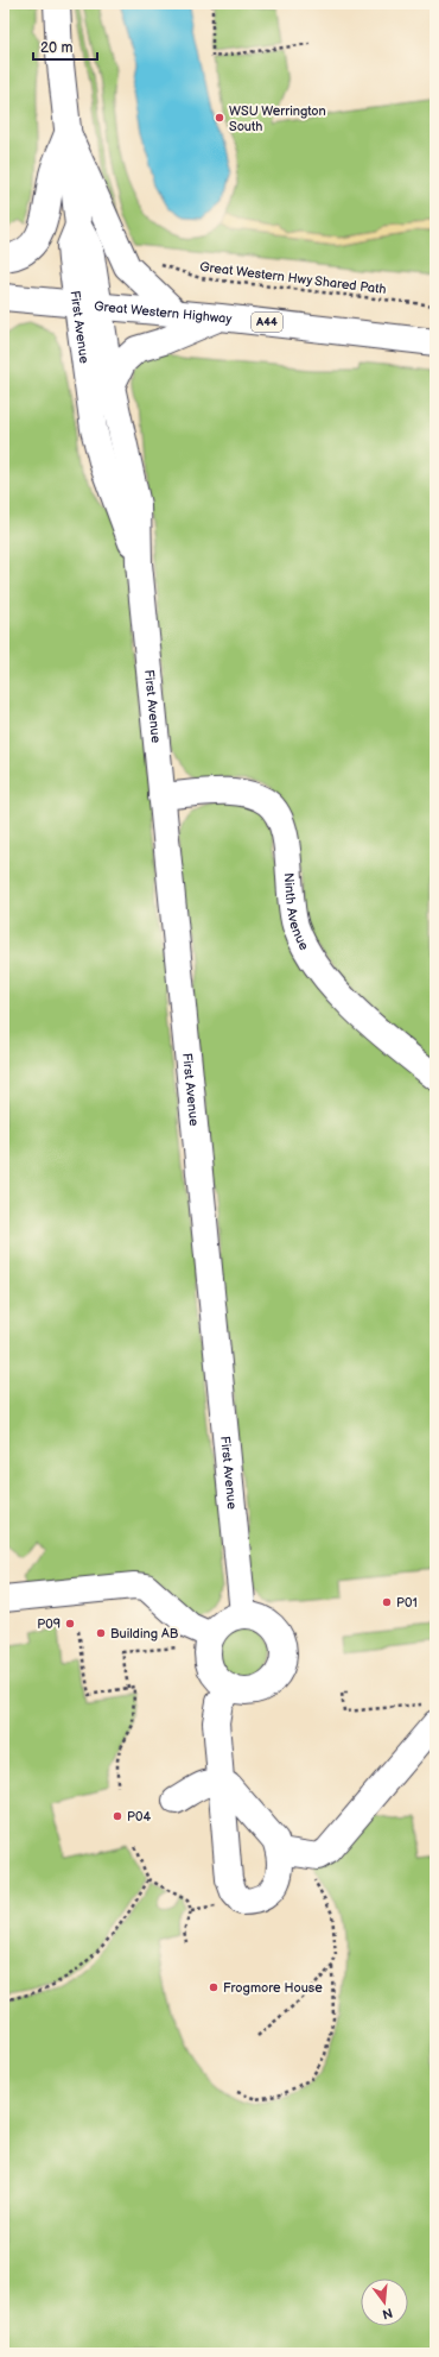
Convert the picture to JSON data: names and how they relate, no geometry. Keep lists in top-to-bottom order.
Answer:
{
  "streets": {
    "main road": [
      "Great Western Highway",
      "A44",
      "First Avenue",
      "Ninth Avenue"
    ],
    "path": ["Great Western Hwy Shared Path"]
  },
  "crossings": [
    ["Great Western Highway", "First Avenue"],
    ["First Avenue", "Ninth Avenue"]
  ],
  "places": [
    "WSU Werrington South",
    "P01",
    "P09",
    "Building AB",
    "P04",
    "Frogmore House"
  ],
  "scale_bar": "20 m",
  "north": "bottom"
}
